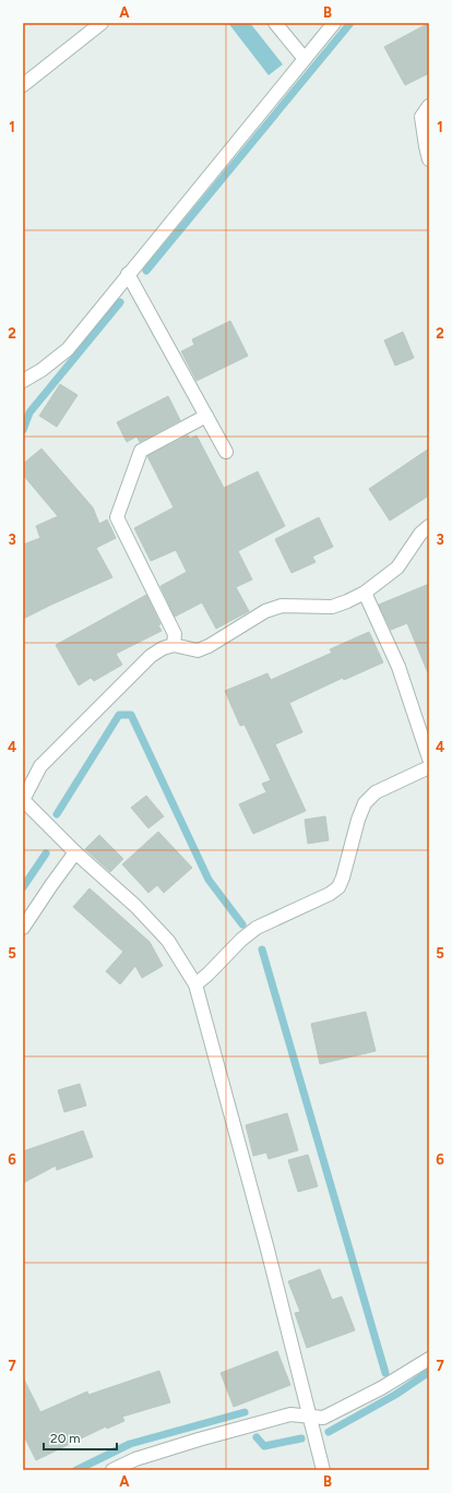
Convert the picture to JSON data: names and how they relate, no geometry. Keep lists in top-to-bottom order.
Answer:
{
  "scale_bar": "20 m",
  "grid": {
    "columns": ["A", "B"],
    "rows": [
      "1",
      "2",
      "3",
      "4",
      "5",
      "6",
      "7"
    ]
  }
}
